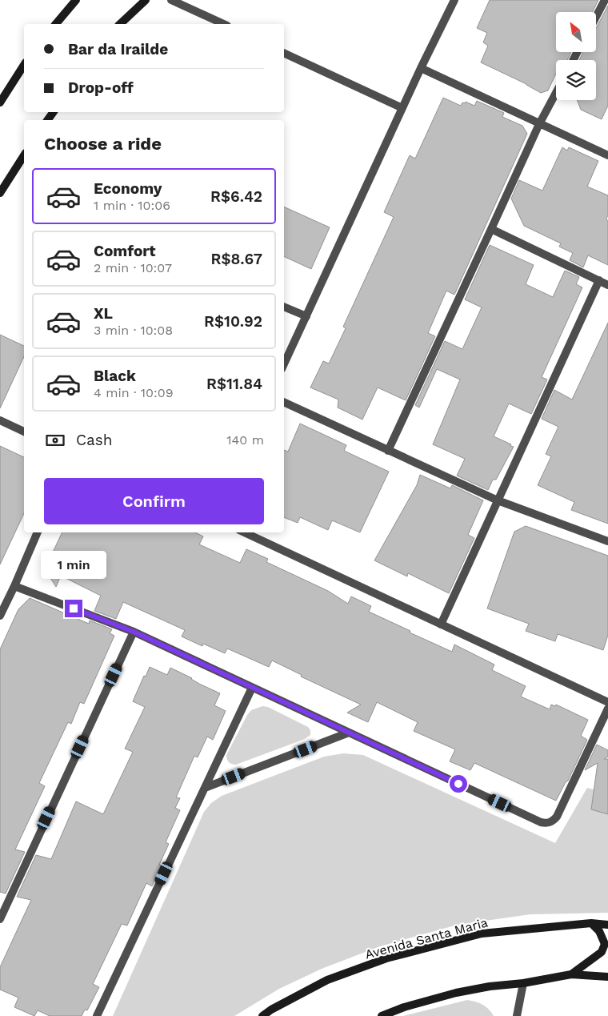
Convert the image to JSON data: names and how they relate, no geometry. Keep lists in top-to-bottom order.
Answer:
{
  "streets": {
    "main road": ["Avenida Santa Maria"]
  },
  "north": "top left",
  "page": {
    "banner": ["Bar da Irailde", "Drop-off"],
    "heading": "Choose a ride",
    "list": [
      {
        "name": "Economy",
        "note": "1 min · 10:06",
        "value": "R$6.42"
      },
      {
        "name": "Comfort",
        "note": "2 min · 10:07",
        "value": "R$8.67"
      },
      {
        "name": "XL",
        "note": "3 min · 10:08",
        "value": "R$10.92"
      },
      {
        "name": "Black",
        "note": "4 min · 10:09",
        "value": "R$11.84"
      }
    ],
    "pay": ["Cash", "140 m"],
    "buttons": "Confirm",
    "bubble": "1 min"
  }
}
